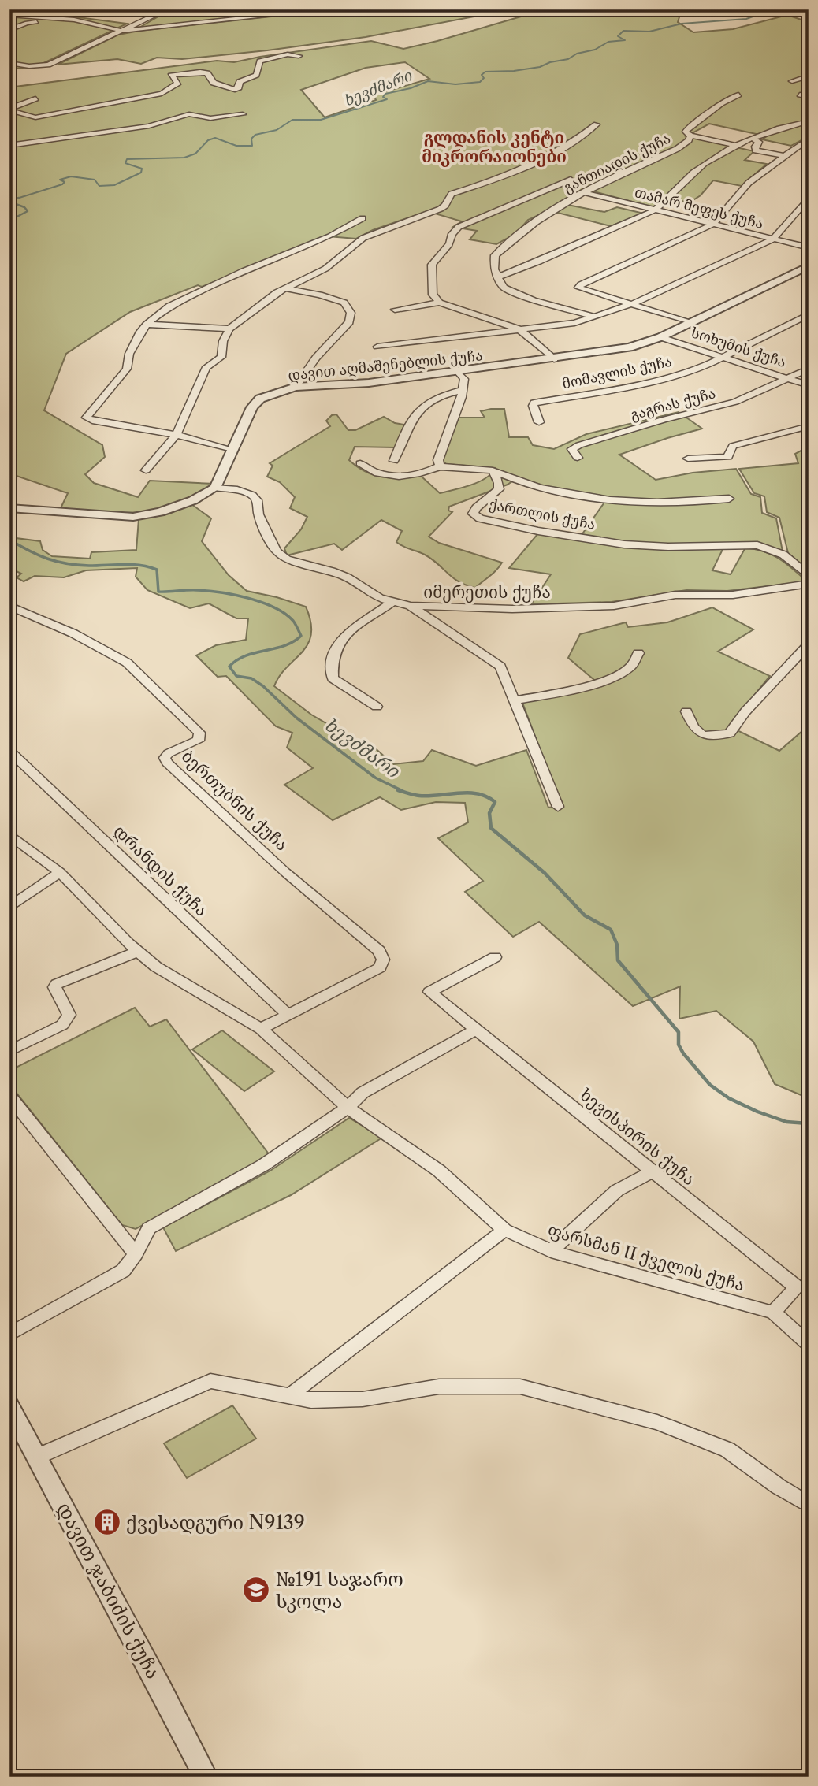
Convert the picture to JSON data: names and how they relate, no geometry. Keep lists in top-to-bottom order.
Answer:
{
  "streets": {
    "street": [
      "განთიადის ქუჩა",
      "თამარ მეფეს ქუჩა",
      "სოხუმის ქუჩა",
      "დავით აღმაშენებლის ქუჩა",
      "მომავლის ქუჩა",
      "გაგრას ქუჩა",
      "ქართლის ქუჩა",
      "იმერეთის ქუჩა",
      "ბერთუბნის ქუჩა",
      "დრანდის ქუჩა",
      "ხევისპირის ქუჩა",
      "ფარსმან II ქველის ქუჩა",
      "დავით ჯაბიძის ქუჩა"
    ]
  },
  "crossings": [
    ["განთიადის ქუჩა", "თამარ მეფეს ქუჩა"],
    ["სოხუმის ქუჩა", "დავით აღმაშენებლის ქუჩა"],
    ["სოხუმის ქუჩა", "მომავლის ქუჩა"],
    ["სოხუმის ქუჩა", "გაგრას ქუჩა"],
    ["დავით აღმაშენებლის ქუჩა", "იმერეთის ქუჩა"],
    ["ბერთუბნის ქუჩა", "დრანდის ქუჩა"],
    ["ბერთუბნის ქუჩა", "ფარსმან II ქველის ქუჩა"],
    ["ხევისპირის ქუჩა", "ფარსმან II ქველის ქუჩა"]
  ],
  "districts": ["გლდანის კენტი მიკრორაიონები"],
  "water": ["ხევძმარი"],
  "places": {
    "building": ["ქვესადგური N9139"],
    "school or university": ["№191 საჯარო სკოლა"]
  }
}
